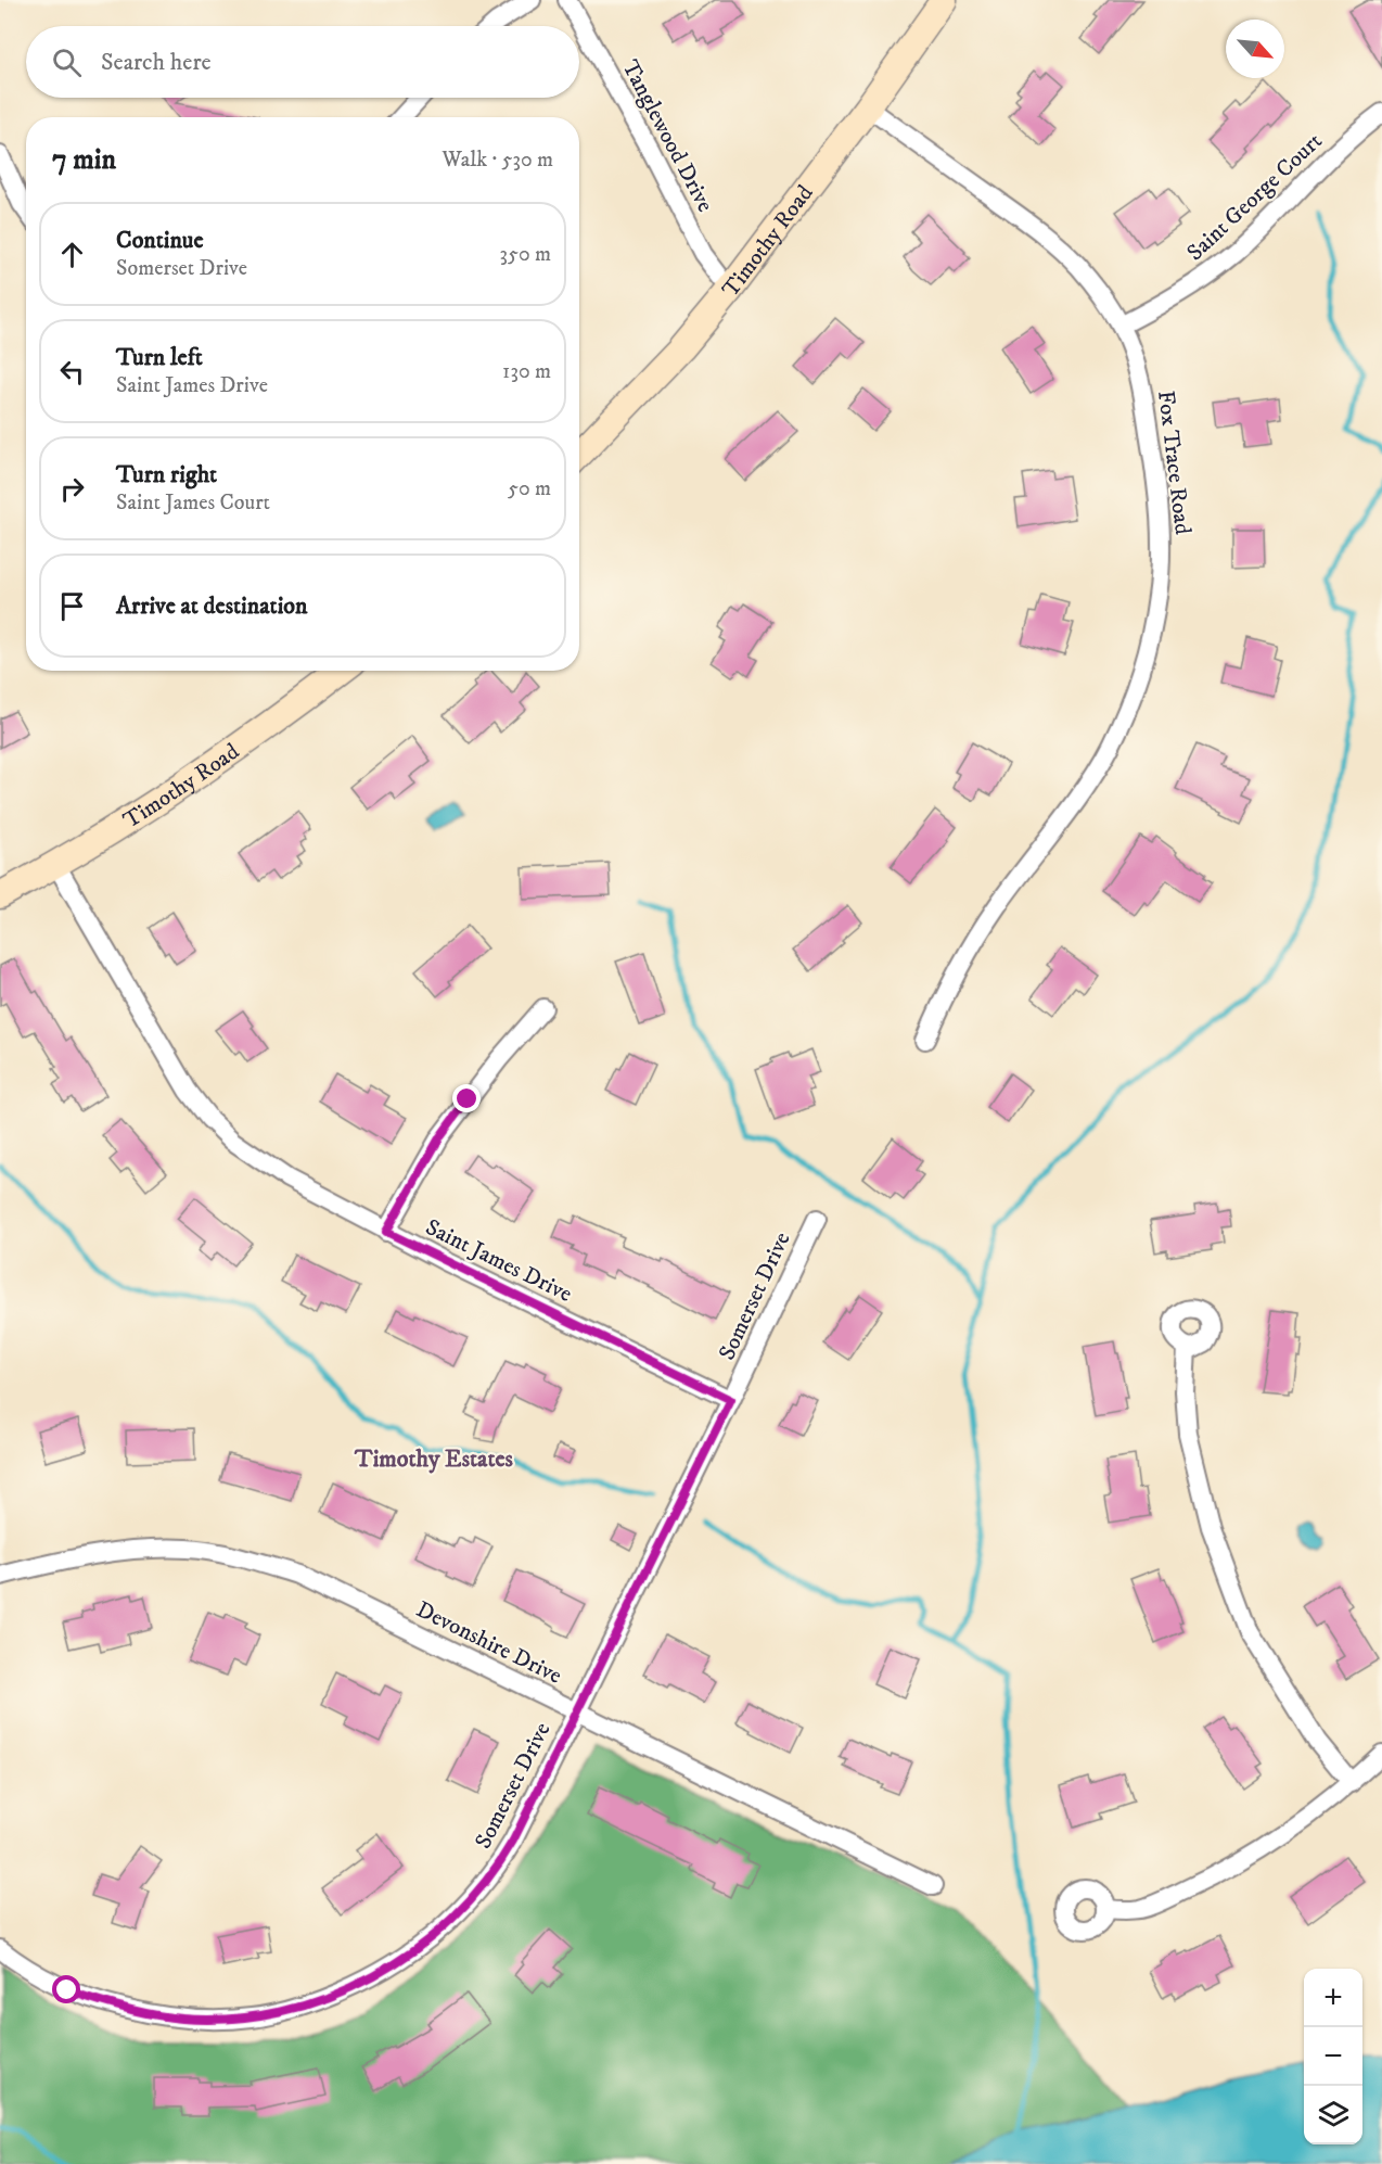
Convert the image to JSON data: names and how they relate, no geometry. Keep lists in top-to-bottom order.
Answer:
{
  "streets": {
    "main road": ["Timothy Road"],
    "street": [
      "Tanglewood Drive",
      "Saint George Court",
      "Fox Trace Road",
      "Saint James Drive",
      "Somerset Drive",
      "Devonshire Drive"
    ]
  },
  "crossings": [
    ["Tanglewood Drive", "Timothy Road"],
    ["Saint George Court", "Fox Trace Road"],
    ["Timothy Road", "Fox Trace Road"],
    ["Timothy Road", "Saint James Drive"],
    ["Saint James Drive", "Somerset Drive"],
    ["Somerset Drive", "Devonshire Drive"]
  ],
  "districts": ["Timothy Estates"],
  "north": "bottom right",
  "page": {
    "search": "Search here",
    "heading": ["7 min", "Walk · 530 m"],
    "list": [
      ["Continue", "Somerset Drive", "350 m"],
      ["Turn left", "Saint James Drive", "130 m"],
      ["Turn right", "Saint James Court", "50 m"],
      "Arrive at destination"
    ],
    "map_buttons": ["+", "−"]
  }
}
